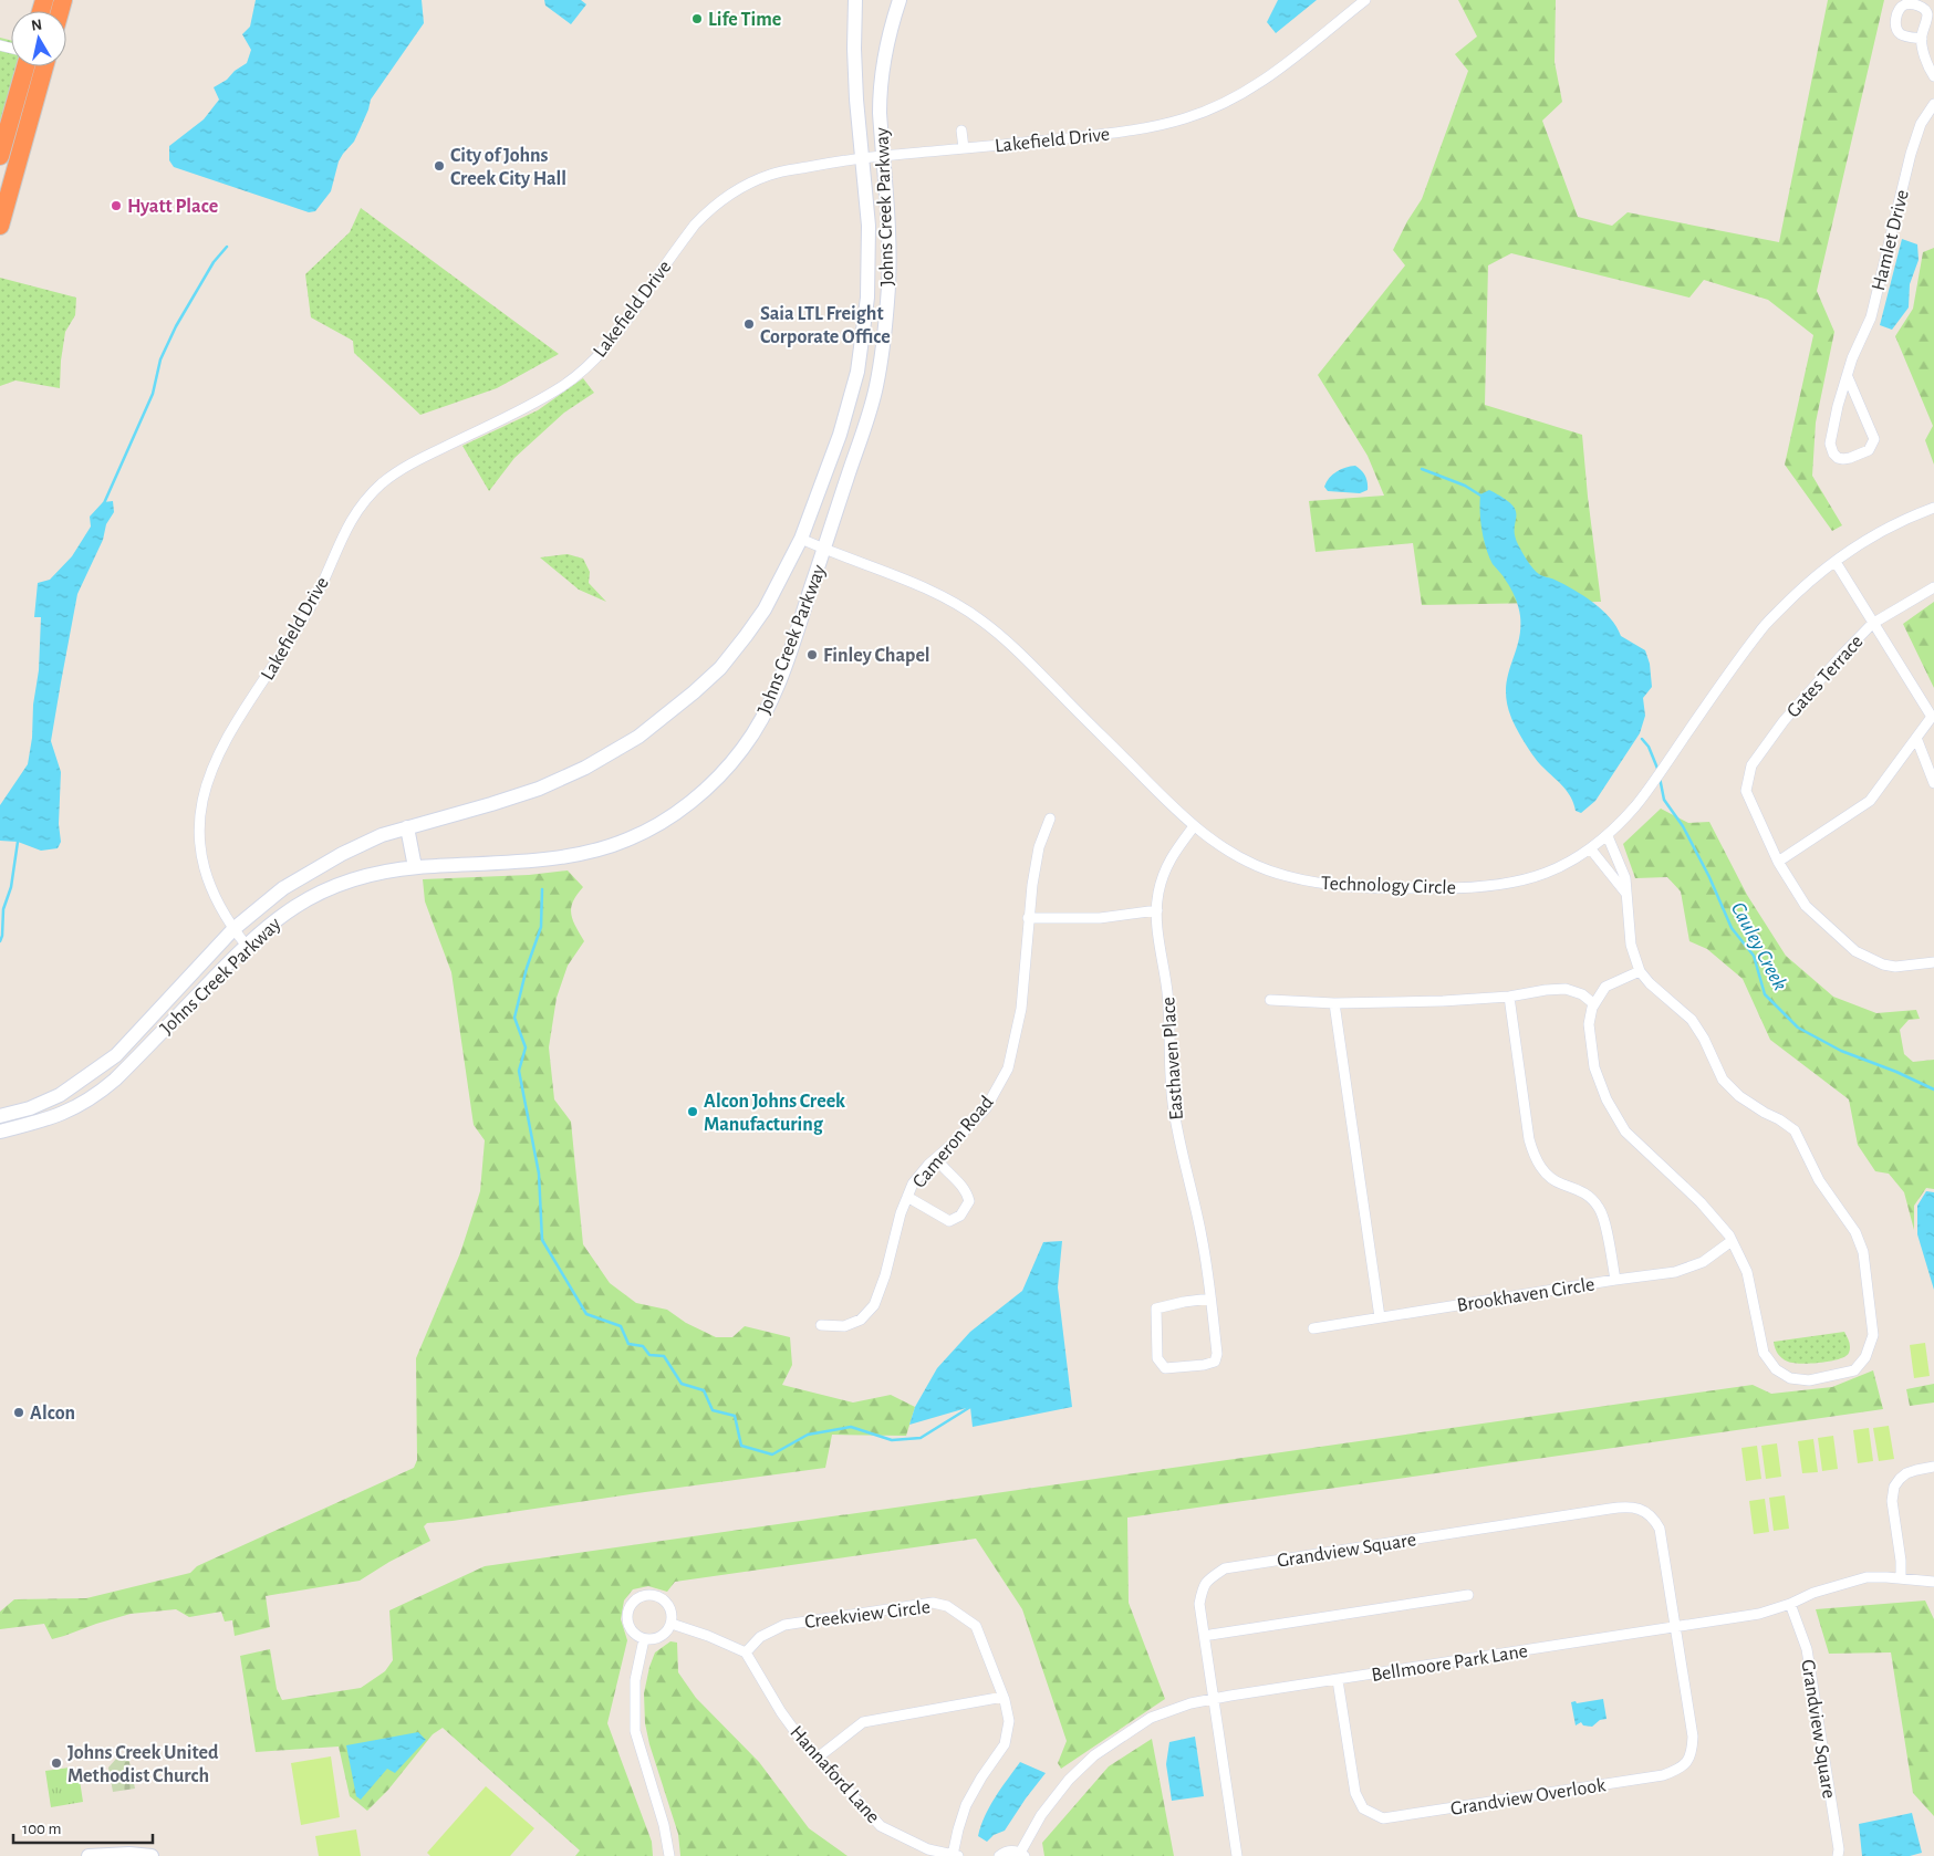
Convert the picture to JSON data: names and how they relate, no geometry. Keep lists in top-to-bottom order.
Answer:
{
  "streets": {
    "street": [
      "Lakefield Drive",
      "Johns Creek Parkway",
      "Hamlet Drive",
      "Gates Terrace",
      "Technology Circle",
      "Easthaven Place",
      "Cameron Road",
      "Brookhaven Circle",
      "Grandview Square",
      "Creekview Circle",
      "Bellmoore Park Lane",
      "Hannaford Lane",
      "Grandview Overlook"
    ]
  },
  "crossings": [
    ["Lakefield Drive", "Johns Creek Parkway"],
    ["Johns Creek Parkway", "Technology Circle"],
    ["Technology Circle", "Easthaven Place"],
    ["Grandview Square", "Bellmoore Park Lane"],
    ["Grandview Square", "Grandview Overlook"],
    ["Creekview Circle", "Hannaford Lane"],
    ["Bellmoore Park Lane", "Grandview Overlook"]
  ],
  "water": ["Cauley Creek"],
  "places": [
    "Life Time",
    "City of Johns Creek City Hall",
    "Hyatt Place",
    "Saia LTL Freight Corporate Office",
    "Finley Chapel",
    "Alcon Johns Creek Manufacturing",
    "Alcon",
    "Johns Creek United Methodist Church"
  ],
  "scale_bar": "100 m",
  "north": "top"
}
